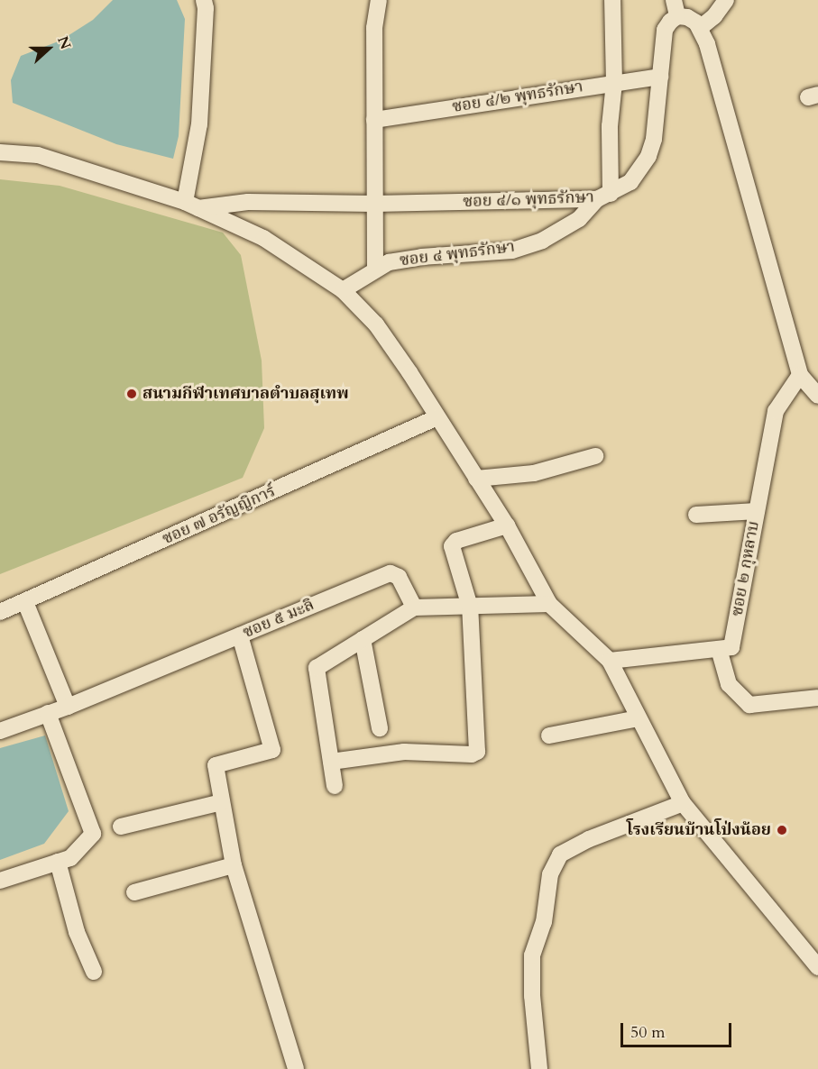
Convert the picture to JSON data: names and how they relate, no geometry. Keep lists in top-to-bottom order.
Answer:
{
  "streets": {
    "street": [
      "ซอย ๔/๒ พุทธรักษา",
      "ซอย ๔/๑ พุทธรักษา",
      "ซอย ๔ พุทธรักษา",
      "ซอย ๗ อรัญญิการ์",
      "ซอย ๒ กุหลาบ",
      "ซอย ๕ มะลิ"
    ]
  },
  "crossings": [
    ["ซอย ๔/๒ พุทธรักษา", "ซอย ๔/๑ พุทธรักษา"],
    ["ซอย ๔/๑ พุทธรักษา", "ซอย ๔ พุทธรักษา"]
  ],
  "places": ["สนามกีฬาเทศบาลตำบลสุเทพ", "โรงเรียนบ้านโป่งน้อย"],
  "scale_bar": "50 m",
  "north": "right"
}
